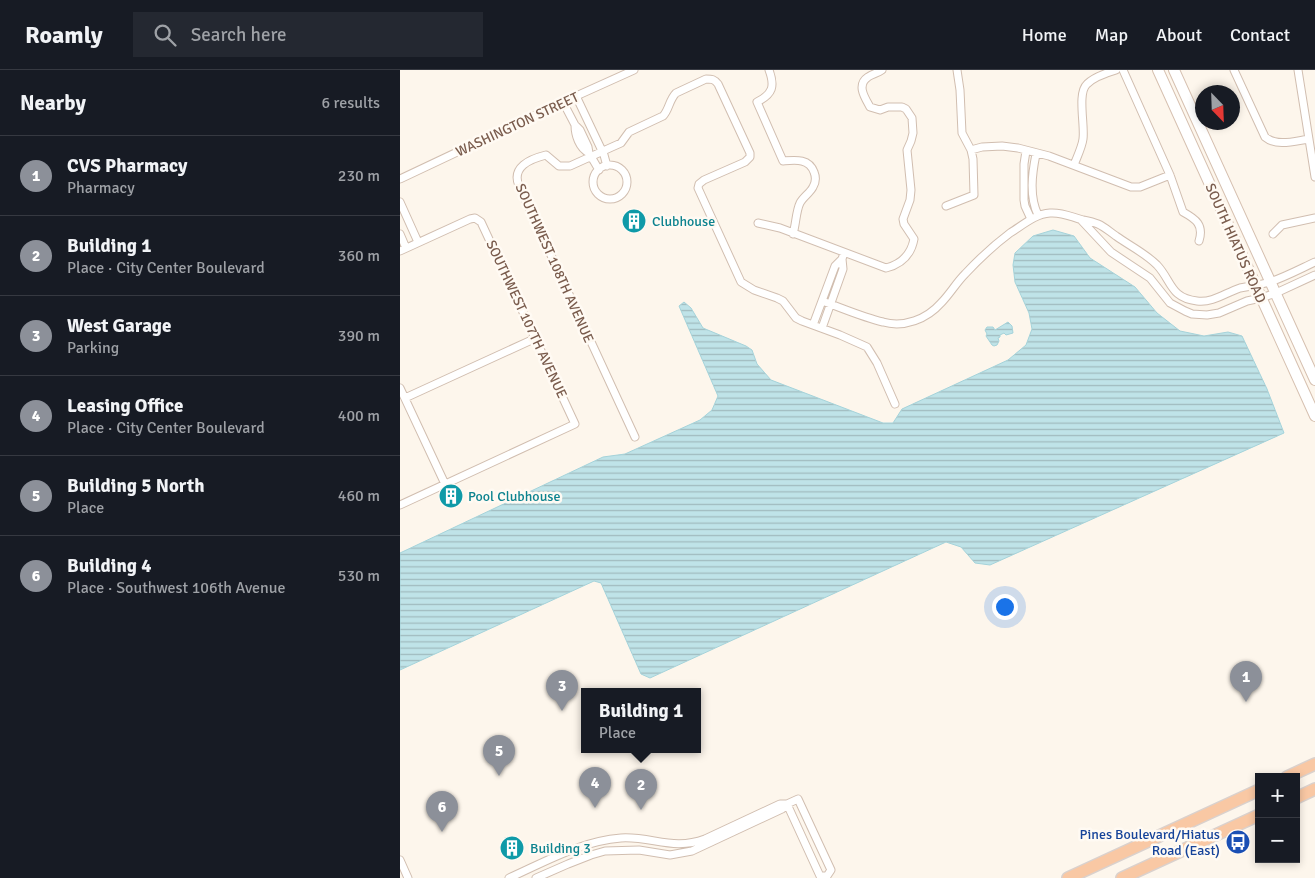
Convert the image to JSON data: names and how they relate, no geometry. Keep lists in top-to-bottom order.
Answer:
{
  "streets": {
    "main road": ["SOUTH HIATUS ROAD"],
    "street": ["WASHINGTON STREET", "SOUTHWEST 108TH AVENUE", "SOUTHWEST 107TH AVENUE"]
  },
  "places": {
    "building": ["Clubhouse", "Pool Clubhouse", "Building 3"],
    "bus stop": ["Pines Boulevard/Hiatus Road (East)"]
  },
  "north": "bottom right",
  "page": {
    "header": "Roamly",
    "search": "Search here",
    "nav": [
      "Home",
      "Map",
      "About",
      "Contact"
    ],
    "heading": ["Nearby", "6 results"],
    "list": [
      {
        "mark": "1",
        "name": "CVS Pharmacy",
        "note": "Pharmacy",
        "value": "230 m"
      },
      {
        "mark": "2",
        "name": "Building 1",
        "note": "Place · City Center Boulevard",
        "value": "360 m"
      },
      {
        "mark": "3",
        "name": "West Garage",
        "note": "Parking",
        "value": "390 m"
      },
      {
        "mark": "4",
        "name": "Leasing Office",
        "note": "Place · City Center Boulevard",
        "value": "400 m"
      },
      {
        "mark": "5",
        "name": "Building 5 North",
        "note": "Place",
        "value": "460 m"
      },
      {
        "mark": "6",
        "name": "Building 4",
        "note": "Place · Southwest 106th Avenue",
        "value": "530 m"
      }
    ],
    "pins": [
      "1",
      "3",
      "5",
      "4",
      "2",
      "6"
    ],
    "popup": ["Building 1", "Place"],
    "map_buttons": ["+", "−"]
  }
}
